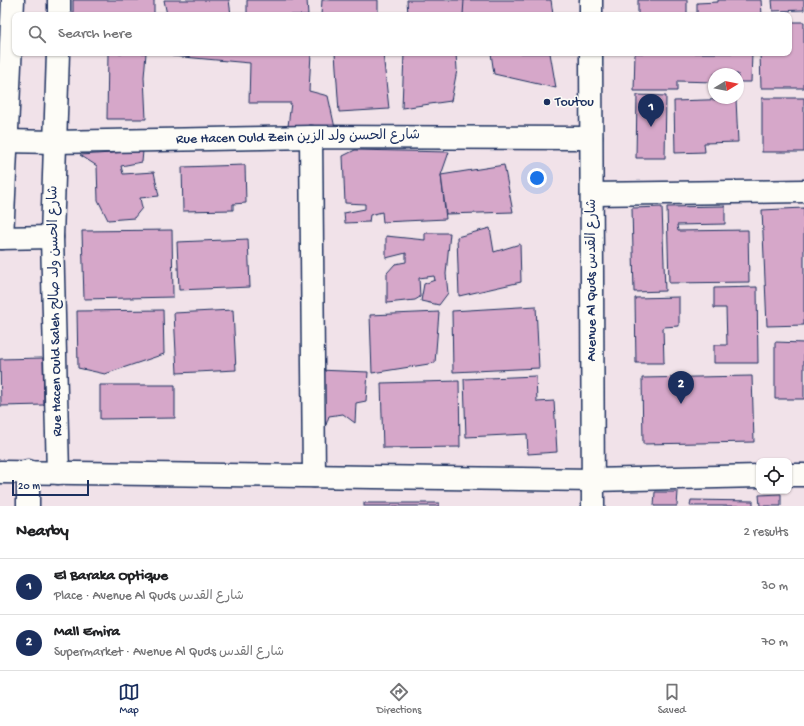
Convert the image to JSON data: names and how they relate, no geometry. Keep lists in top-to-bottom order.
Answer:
{
  "streets": {
    "street": ["Rue Hacen Ould Zein شارع الحسن ولد الزين", "Avenue Al Quds شارع القدس", "Rue Hacen Ould Saleh شارع الحسن ولد صالح"]
  },
  "crossings": [
    ["Rue Hacen Ould Zein شارع الحسن ولد الزين", "Avenue Al Quds شارع القدس"],
    ["Rue Hacen Ould Zein شارع الحسن ولد الزين", "Rue Hacen Ould Saleh شارع الحسن ولد صالح"]
  ],
  "places": ["Toutou"],
  "scale_bar": "20 m",
  "north": "right",
  "page": {
    "search": "Search here",
    "pins": ["1", "2"],
    "scale": "20 m",
    "heading": ["Nearby", "2 results"],
    "list": [
      {
        "mark": "1",
        "name": "El Baraka Optique",
        "note": "Place · Avenue Al Quds شارع القدس",
        "value": "30 m"
      },
      {
        "mark": "2",
        "name": "Mall Emira",
        "note": "Supermarket · Avenue Al Quds شارع القدس",
        "value": "70 m"
      }
    ],
    "nav": ["Map", "Directions", "Saved"]
  }
}
